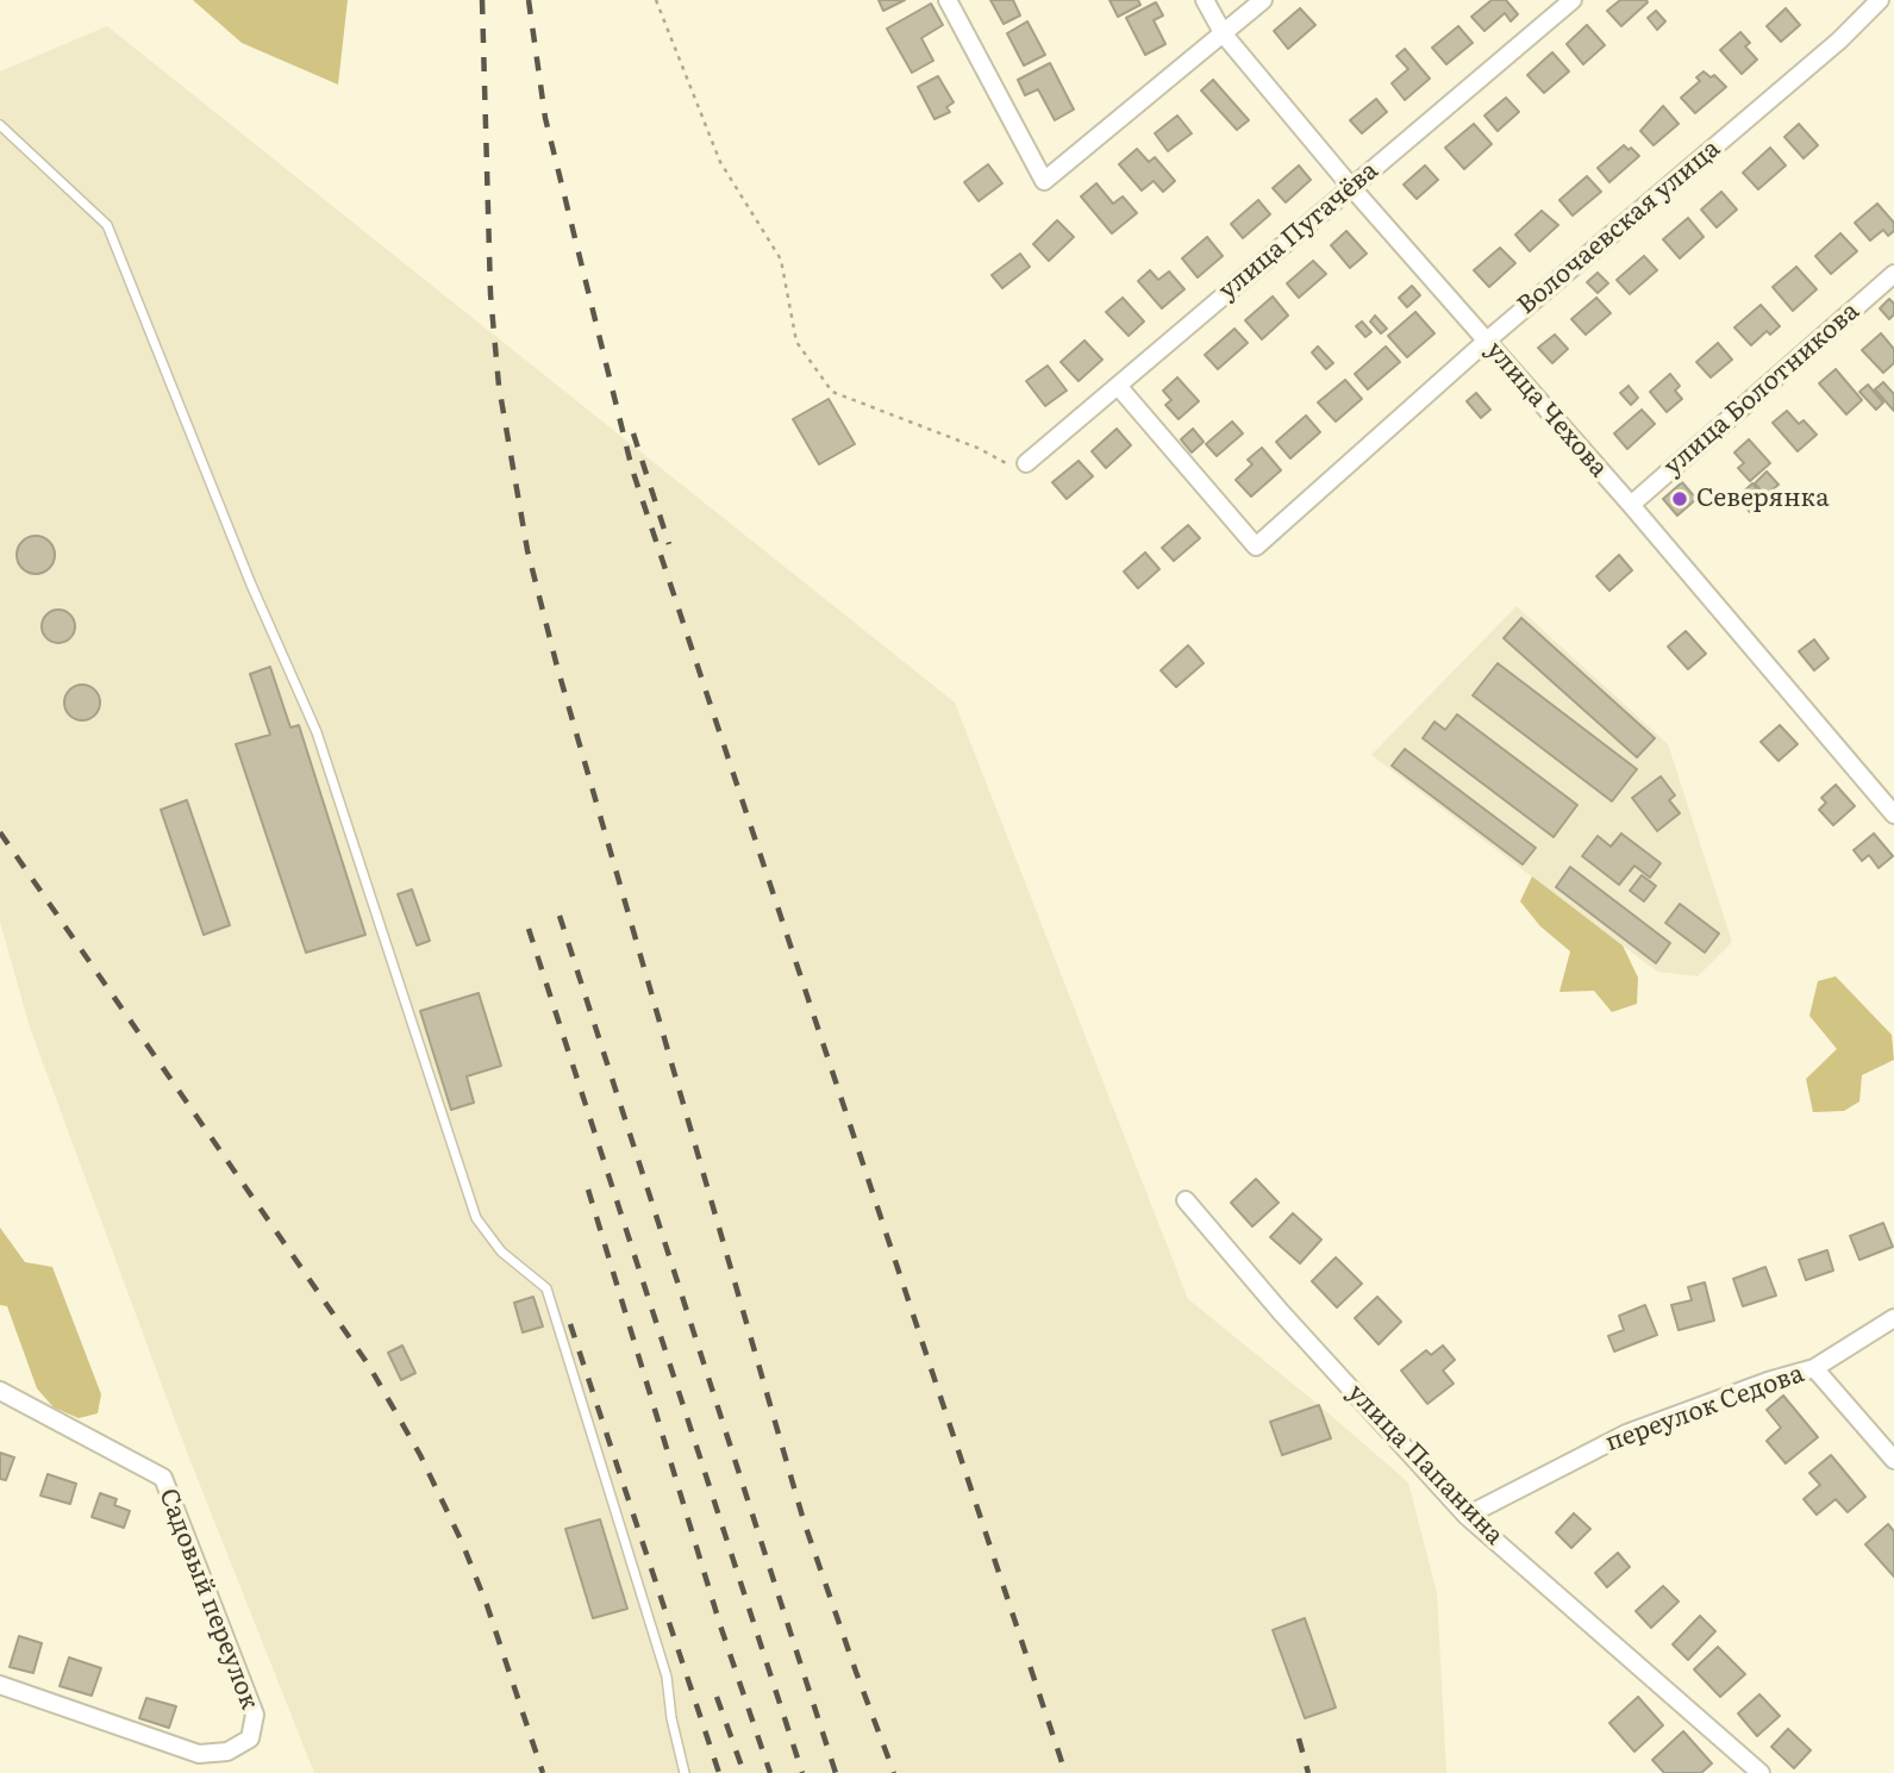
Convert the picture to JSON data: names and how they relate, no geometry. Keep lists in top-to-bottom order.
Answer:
{
  "streets": {
    "street": [
      "Волочаевская улица",
      "улица Пугачёва",
      "улица Болотникова",
      "улица Чехова",
      "переулок Седова",
      "улица Папанина",
      "Садовый переулок"
    ]
  },
  "crossings": [
    ["Волочаевская улица", "улица Пугачёва"],
    ["Волочаевская улица", "улица Чехова"],
    ["улица Пугачёва", "улица Чехова"],
    ["улица Болотникова", "улица Чехова"],
    ["переулок Седова", "улица Папанина"]
  ],
  "places": ["Северянка"]
}
